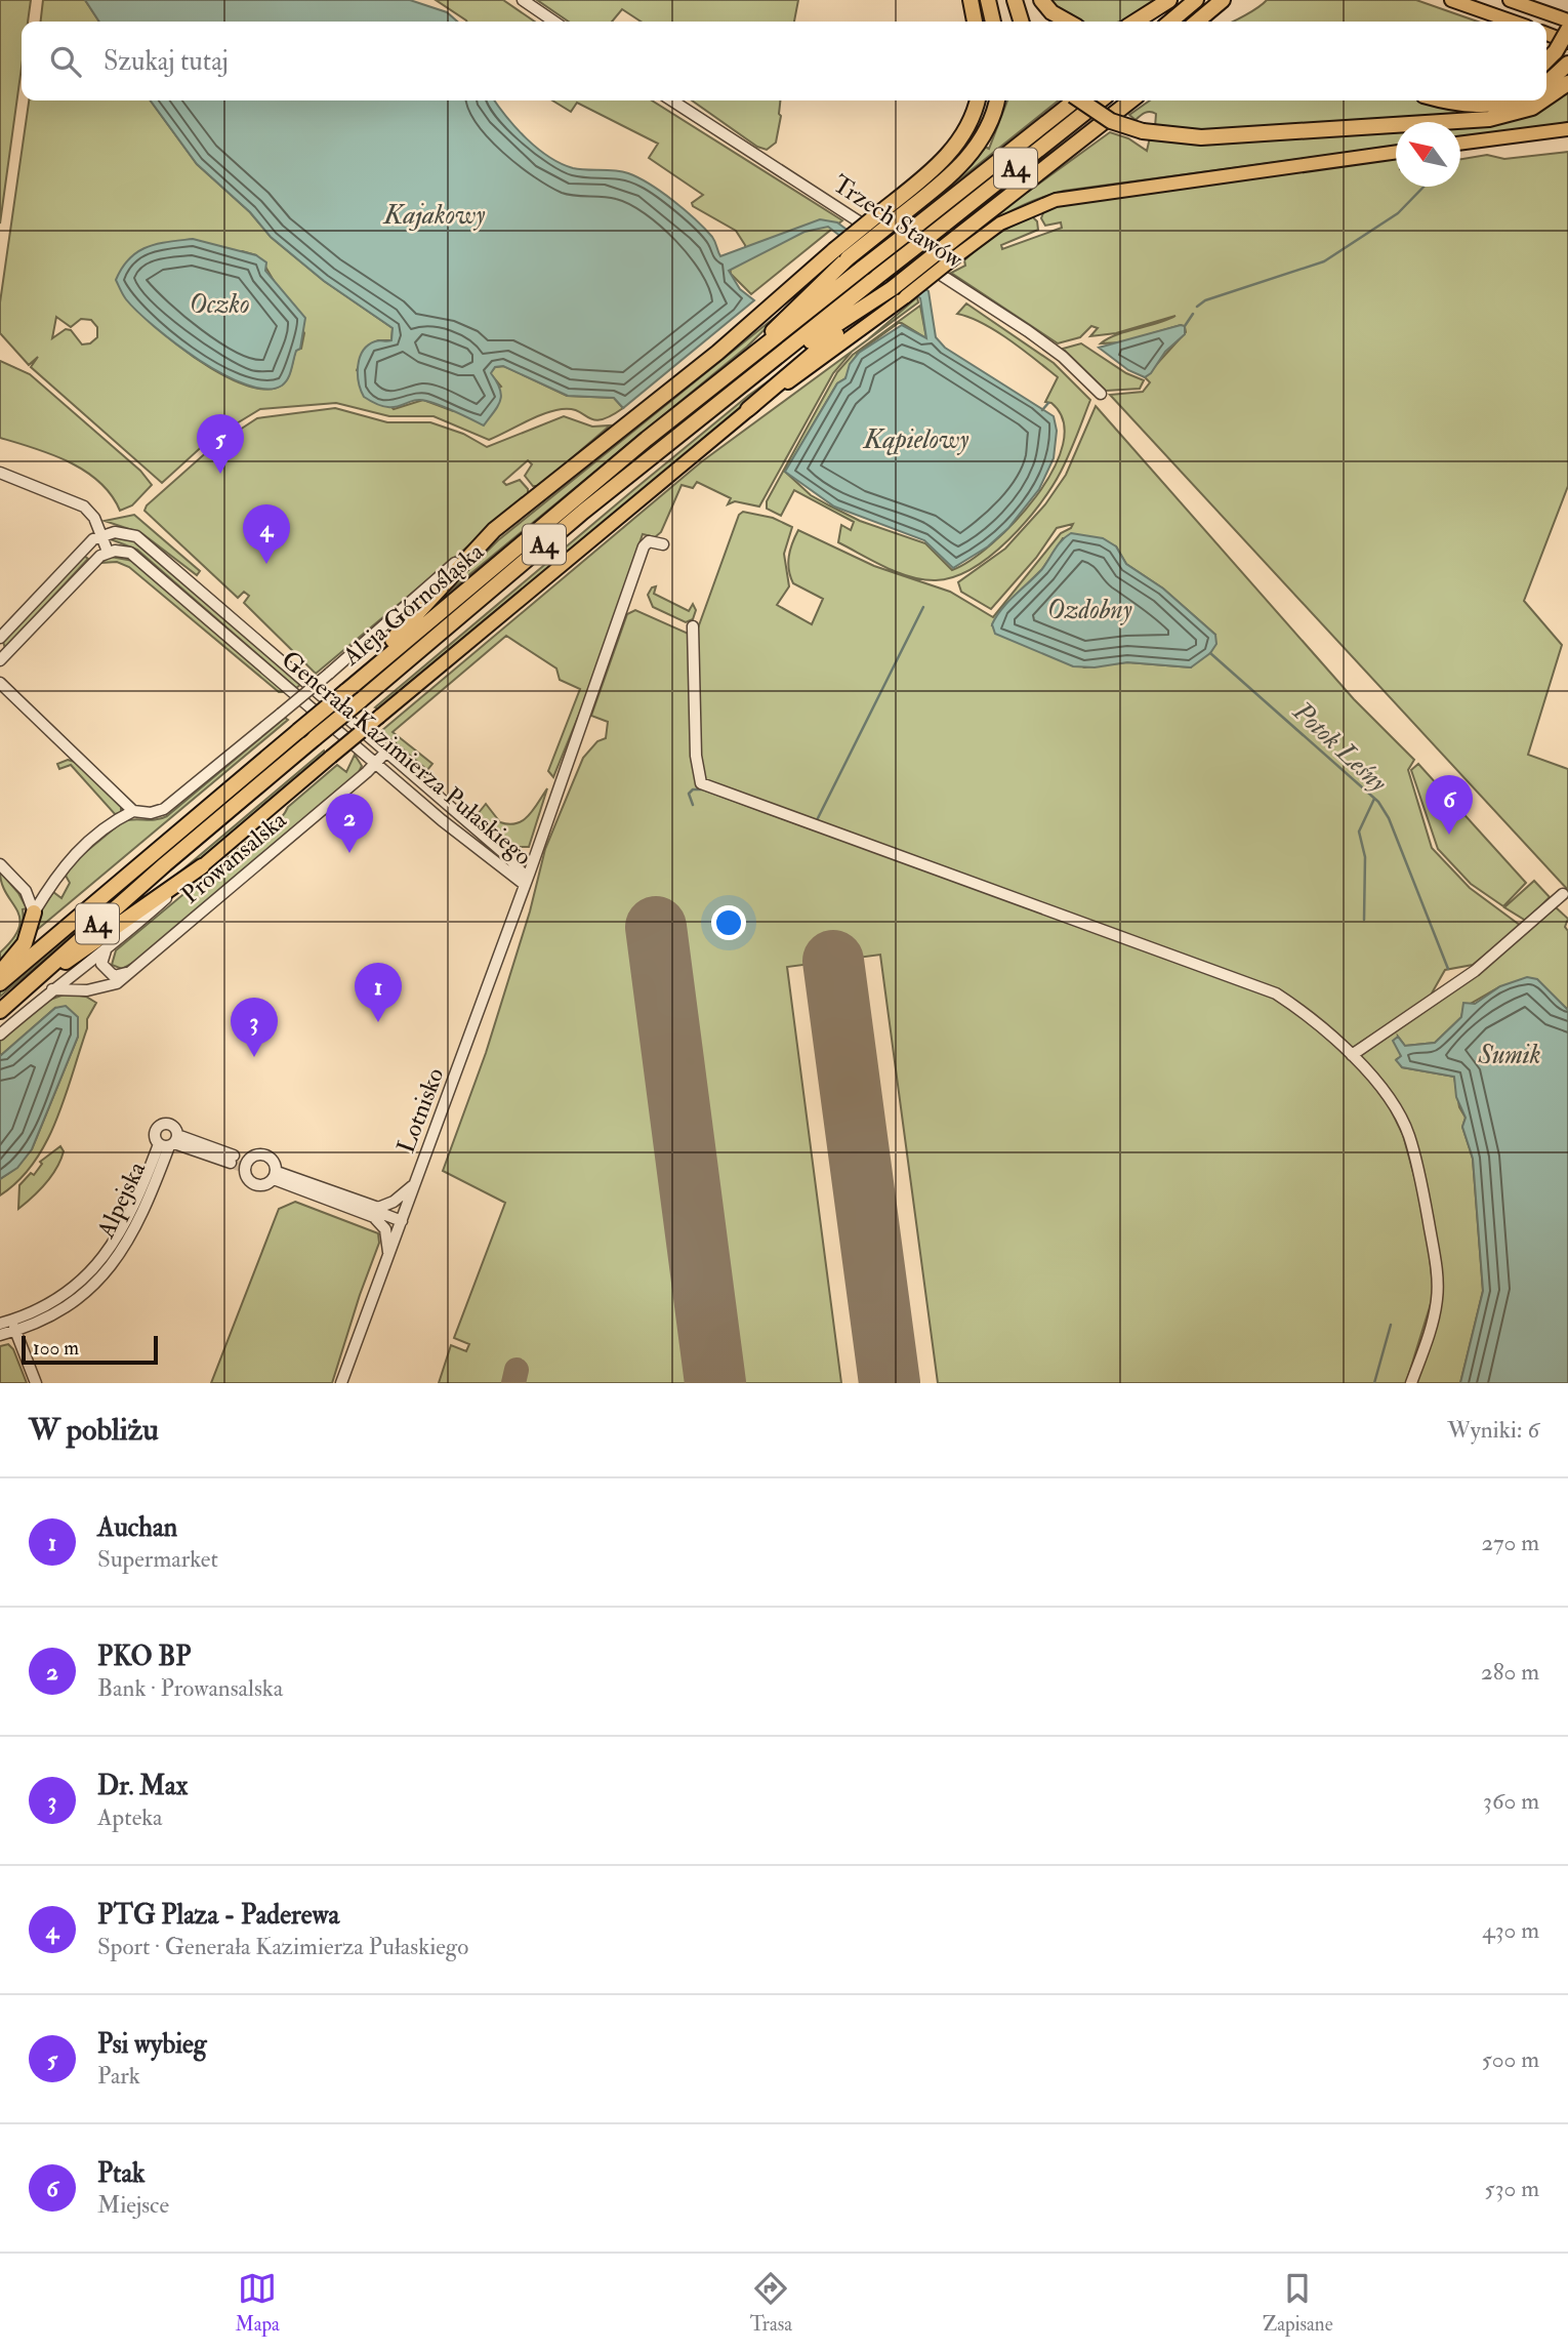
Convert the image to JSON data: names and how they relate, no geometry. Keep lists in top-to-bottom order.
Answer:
{
  "streets": {
    "highway": ["A4", "Aleja Górnośląska"],
    "street": [
      "Trzech Stawów",
      "Generała Kazimierza Pułaskiego",
      "Prowansalska",
      "Lotnisko",
      "Alpejska"
    ]
  },
  "crossings": [
    ["Generała Kazimierza Pułaskiego", "Prowansalska"],
    ["Generała Kazimierza Pułaskiego", "Lotnisko"]
  ],
  "water": [
    "Kajakowy",
    "Oczko",
    "Kąpielowy",
    "Ozdobny",
    "Potok Leśny",
    "Sumik"
  ],
  "scale_bar": "100 m",
  "north": "top left",
  "page": {
    "search": "Szukaj tutaj",
    "pins": [
      "5",
      "4",
      "6",
      "2",
      "1",
      "3"
    ],
    "scale": "100 m",
    "heading": ["W pobliżu", "Wyniki: 6"],
    "list": [
      {
        "mark": "1",
        "name": "Auchan",
        "note": "Supermarket",
        "value": "270 m"
      },
      {
        "mark": "2",
        "name": "PKO BP",
        "note": "Bank · Prowansalska",
        "value": "280 m"
      },
      {
        "mark": "3",
        "name": "Dr. Max",
        "note": "Apteka",
        "value": "360 m"
      },
      {
        "mark": "4",
        "name": "PTG Plaza - Paderewa",
        "note": "Sport · Generała Kazimierza Pułaskiego",
        "value": "430 m"
      },
      {
        "mark": "5",
        "name": "Psi wybieg",
        "note": "Park",
        "value": "500 m"
      },
      {
        "mark": "6",
        "name": "Ptak",
        "note": "Miejsce",
        "value": "530 m"
      }
    ],
    "nav": ["Mapa", "Trasa", "Zapisane"]
  }
}
